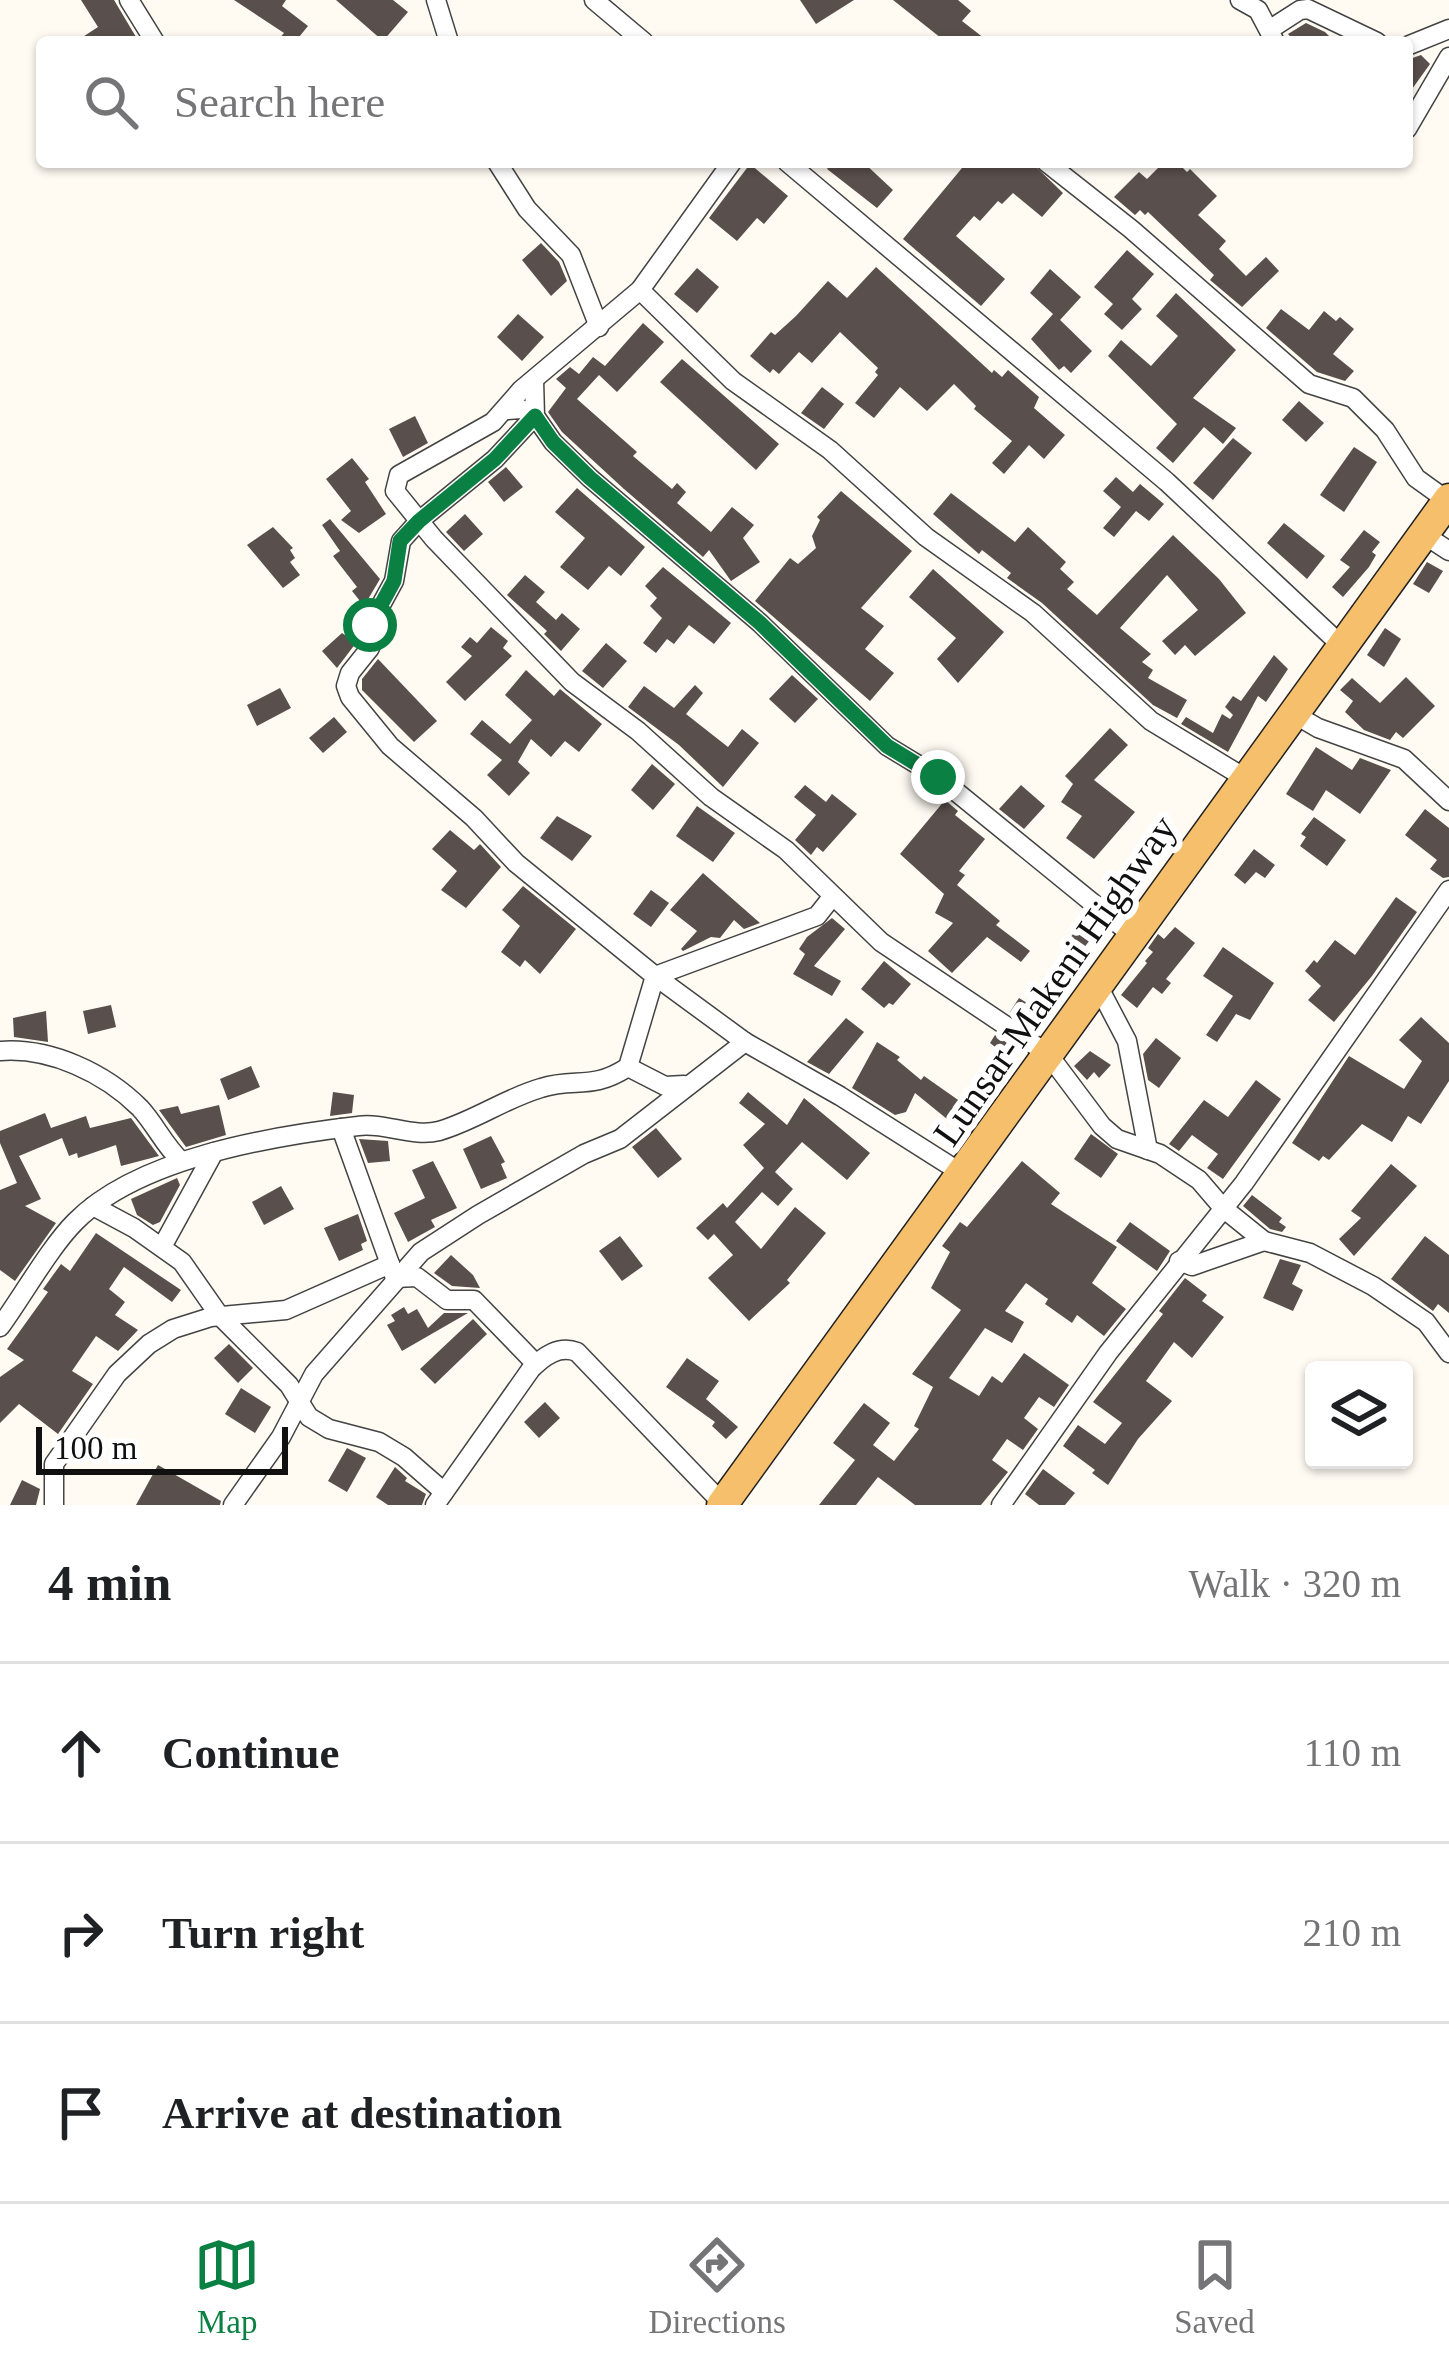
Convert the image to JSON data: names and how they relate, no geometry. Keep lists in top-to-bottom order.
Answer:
{
  "streets": {
    "main road": ["Lunsar-Makeni Highway"]
  },
  "scale_bar": "100 m",
  "page": {
    "search": "Search here",
    "scale": "100 m",
    "heading": ["4 min", "Walk · 320 m"],
    "list": [
      ["Continue", "110 m"],
      ["Turn right", "210 m"],
      "Arrive at destination"
    ],
    "nav": ["Map", "Directions", "Saved"]
  }
}
